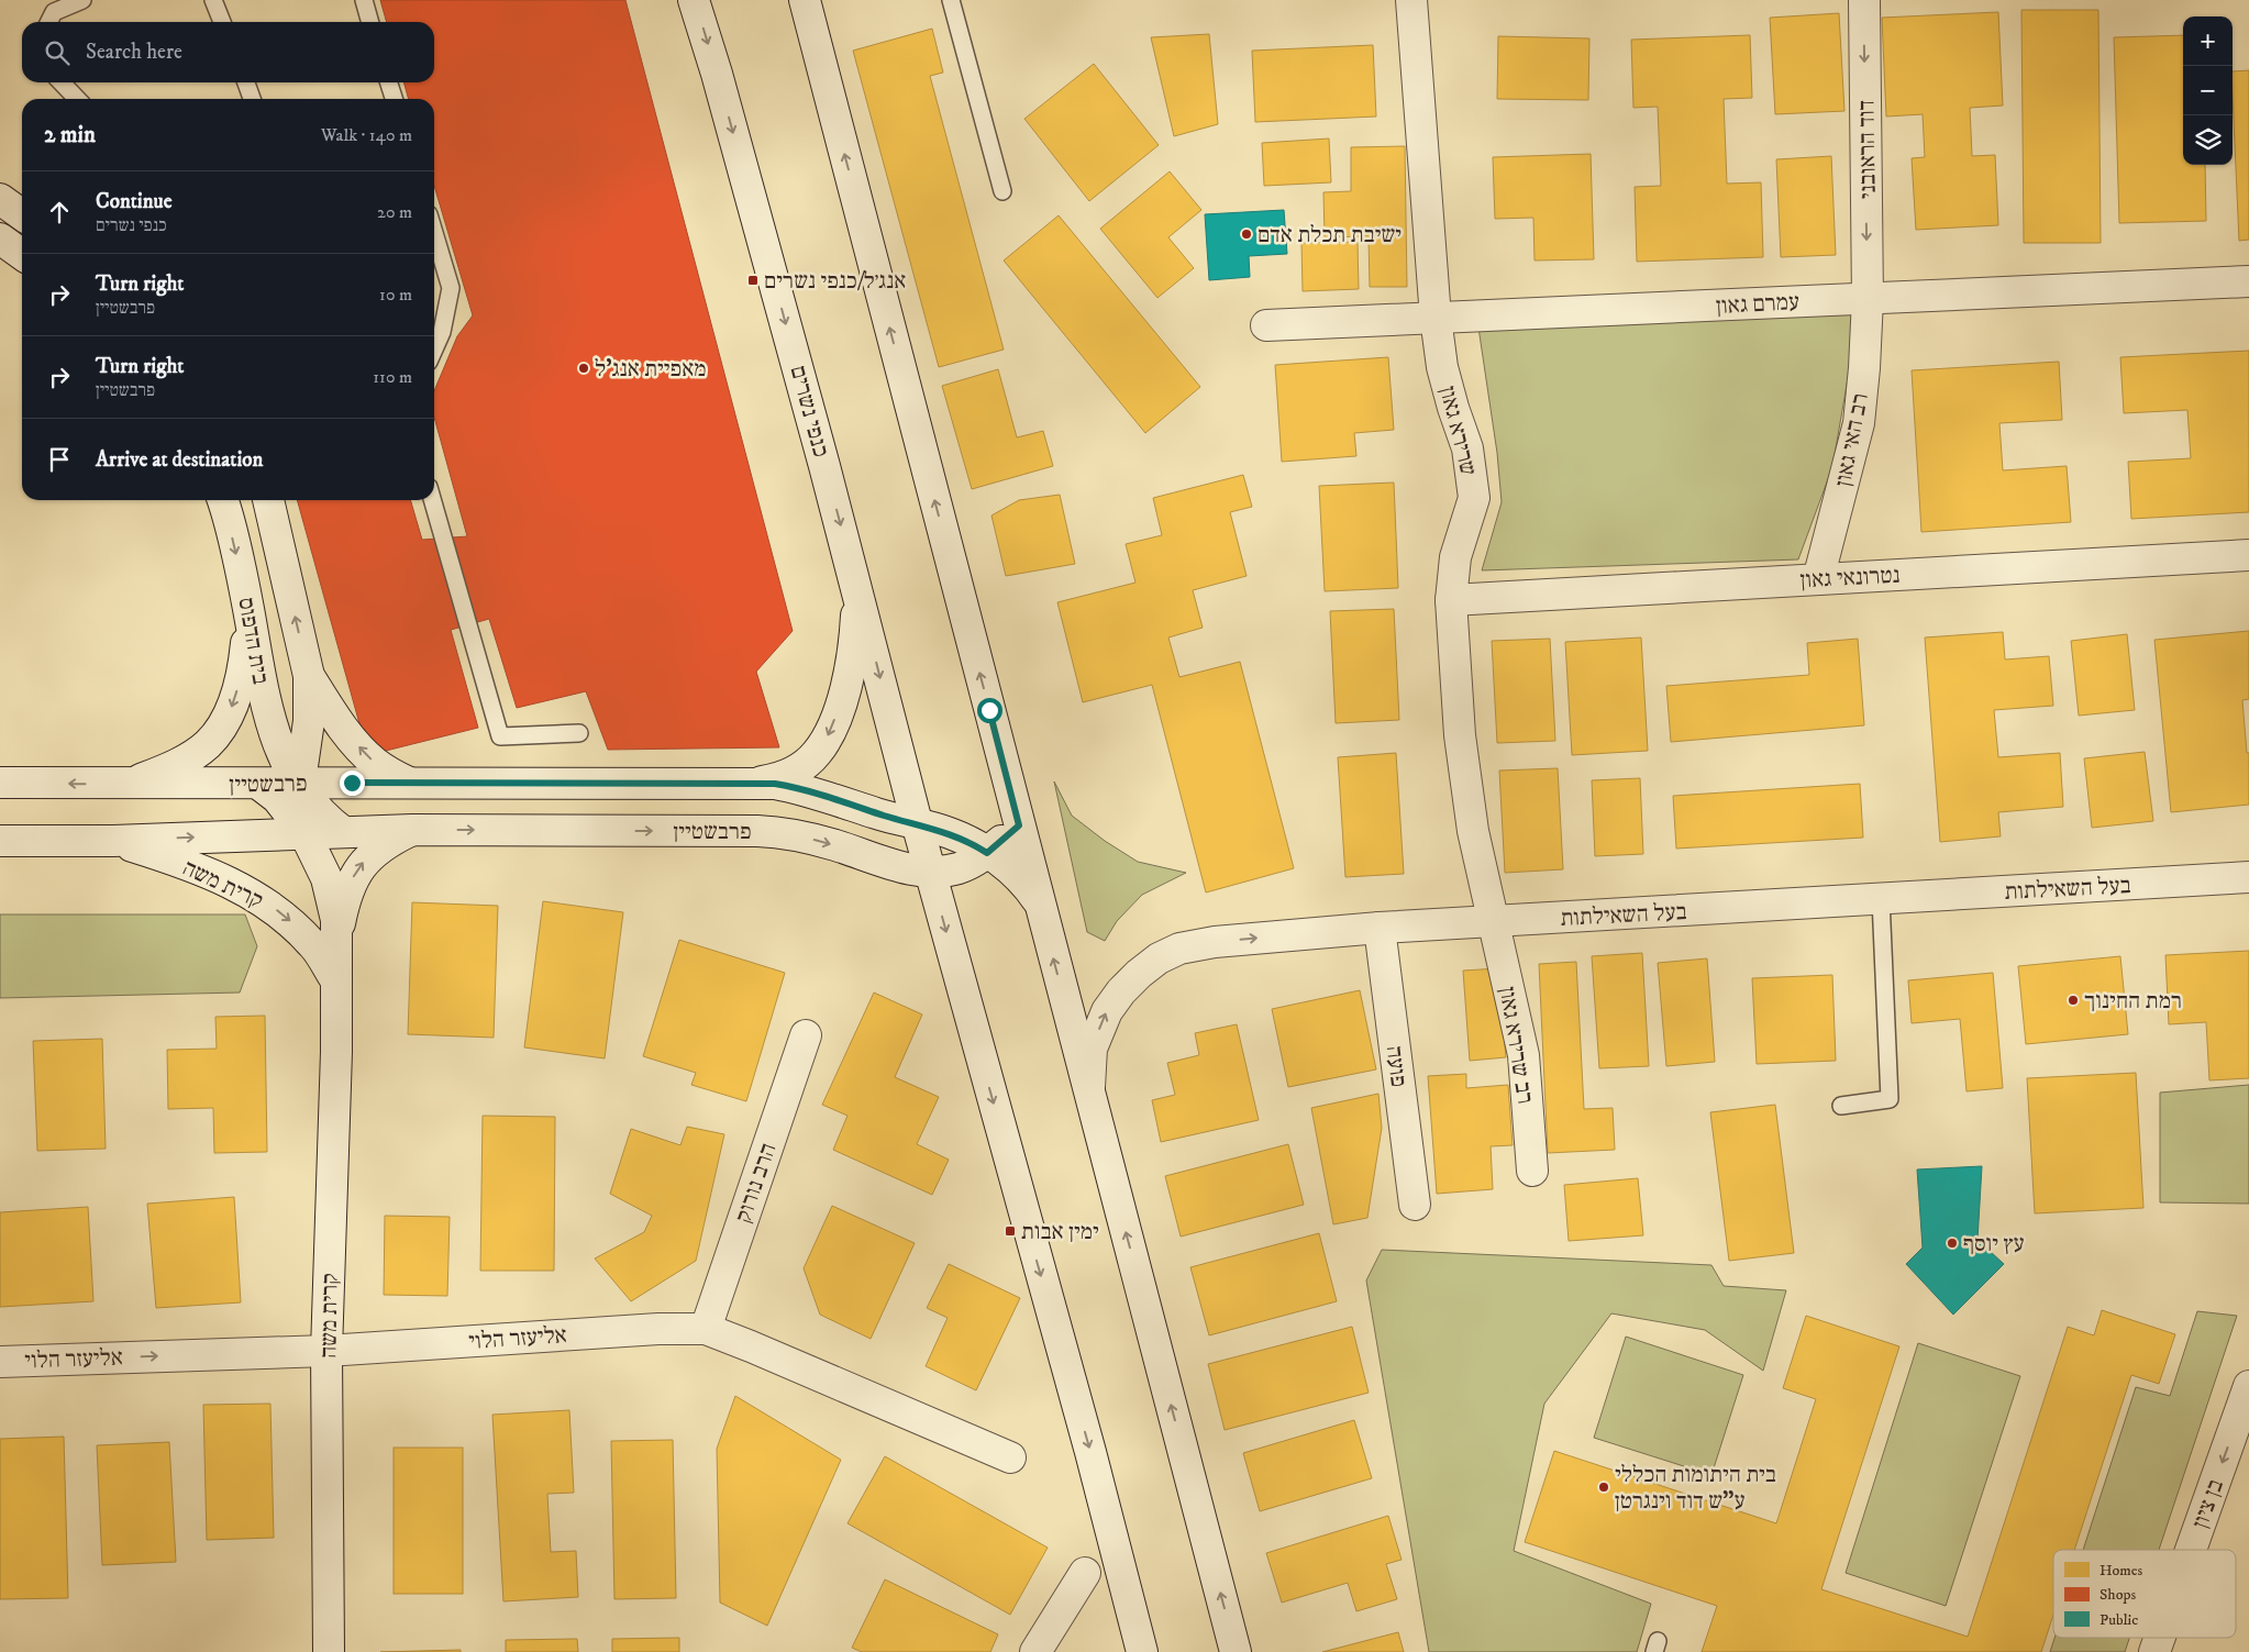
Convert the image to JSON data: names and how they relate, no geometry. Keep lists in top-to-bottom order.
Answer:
{
  "streets": {
    "street": [
      "דוד הראובני",
      "עמרם גאון",
      "כנפי נשרים",
      "שרירא גאון",
      "רב האי גאון",
      "נטרונאי גאון",
      "בית הדפוס",
      "פרבשטיין",
      "קרית משה",
      "בעל השאילתות",
      "רב שרירא גאון",
      "פועה",
      "הרב נורוק",
      "אליעזר הלוי",
      "בן ציון"
    ]
  },
  "crossings": [
    ["דוד הראובני", "עמרם גאון"],
    ["דוד הראובני", "רב האי גאון"],
    ["עמרם גאון", "שרירא גאון"],
    ["עמרם גאון", "רב האי גאון"],
    ["כנפי נשרים", "פרבשטיין"],
    ["שרירא גאון", "נטרונאי גאון"],
    ["שרירא גאון", "בעל השאילתות"],
    ["שרירא גאון", "רב שרירא גאון"],
    ["רב האי גאון", "נטרונאי גאון"],
    ["בית הדפוס", "פרבשטיין"],
    ["בית הדפוס", "קרית משה"],
    ["פרבשטיין", "קרית משה"],
    ["קרית משה", "אליעזר הלוי"],
    ["בעל השאילתות", "רב שרירא גאון"],
    ["בעל השאילתות", "פועה"],
    ["הרב נורוק", "אליעזר הלוי"]
  ],
  "one_way": ["דוד הראובני", "בן ציון"],
  "places": {
    "other": [
      "ישיבת תכלת אדם",
      "מאפיית אנג'ל",
      "רמת החינוך",
      "עץ יוסף",
      "בית היתומות הכללי ע\"ש דוד וינגרטן"
    ],
    "transit": ["אנג׳ל/כנפי נשרים", "ימין אבות"]
  },
  "legend": ["Homes", "Shops", "Public"],
  "page": {
    "map_buttons": ["+", "−"],
    "search": "Search here",
    "heading": ["2 min", "Walk · 140 m"],
    "list": [
      ["Continue", "כנפי נשרים", "20 m"],
      ["Turn right", "פרבשטיין", "10 m"],
      ["Turn right", "פרבשטיין", "110 m"],
      "Arrive at destination"
    ]
  }
}
